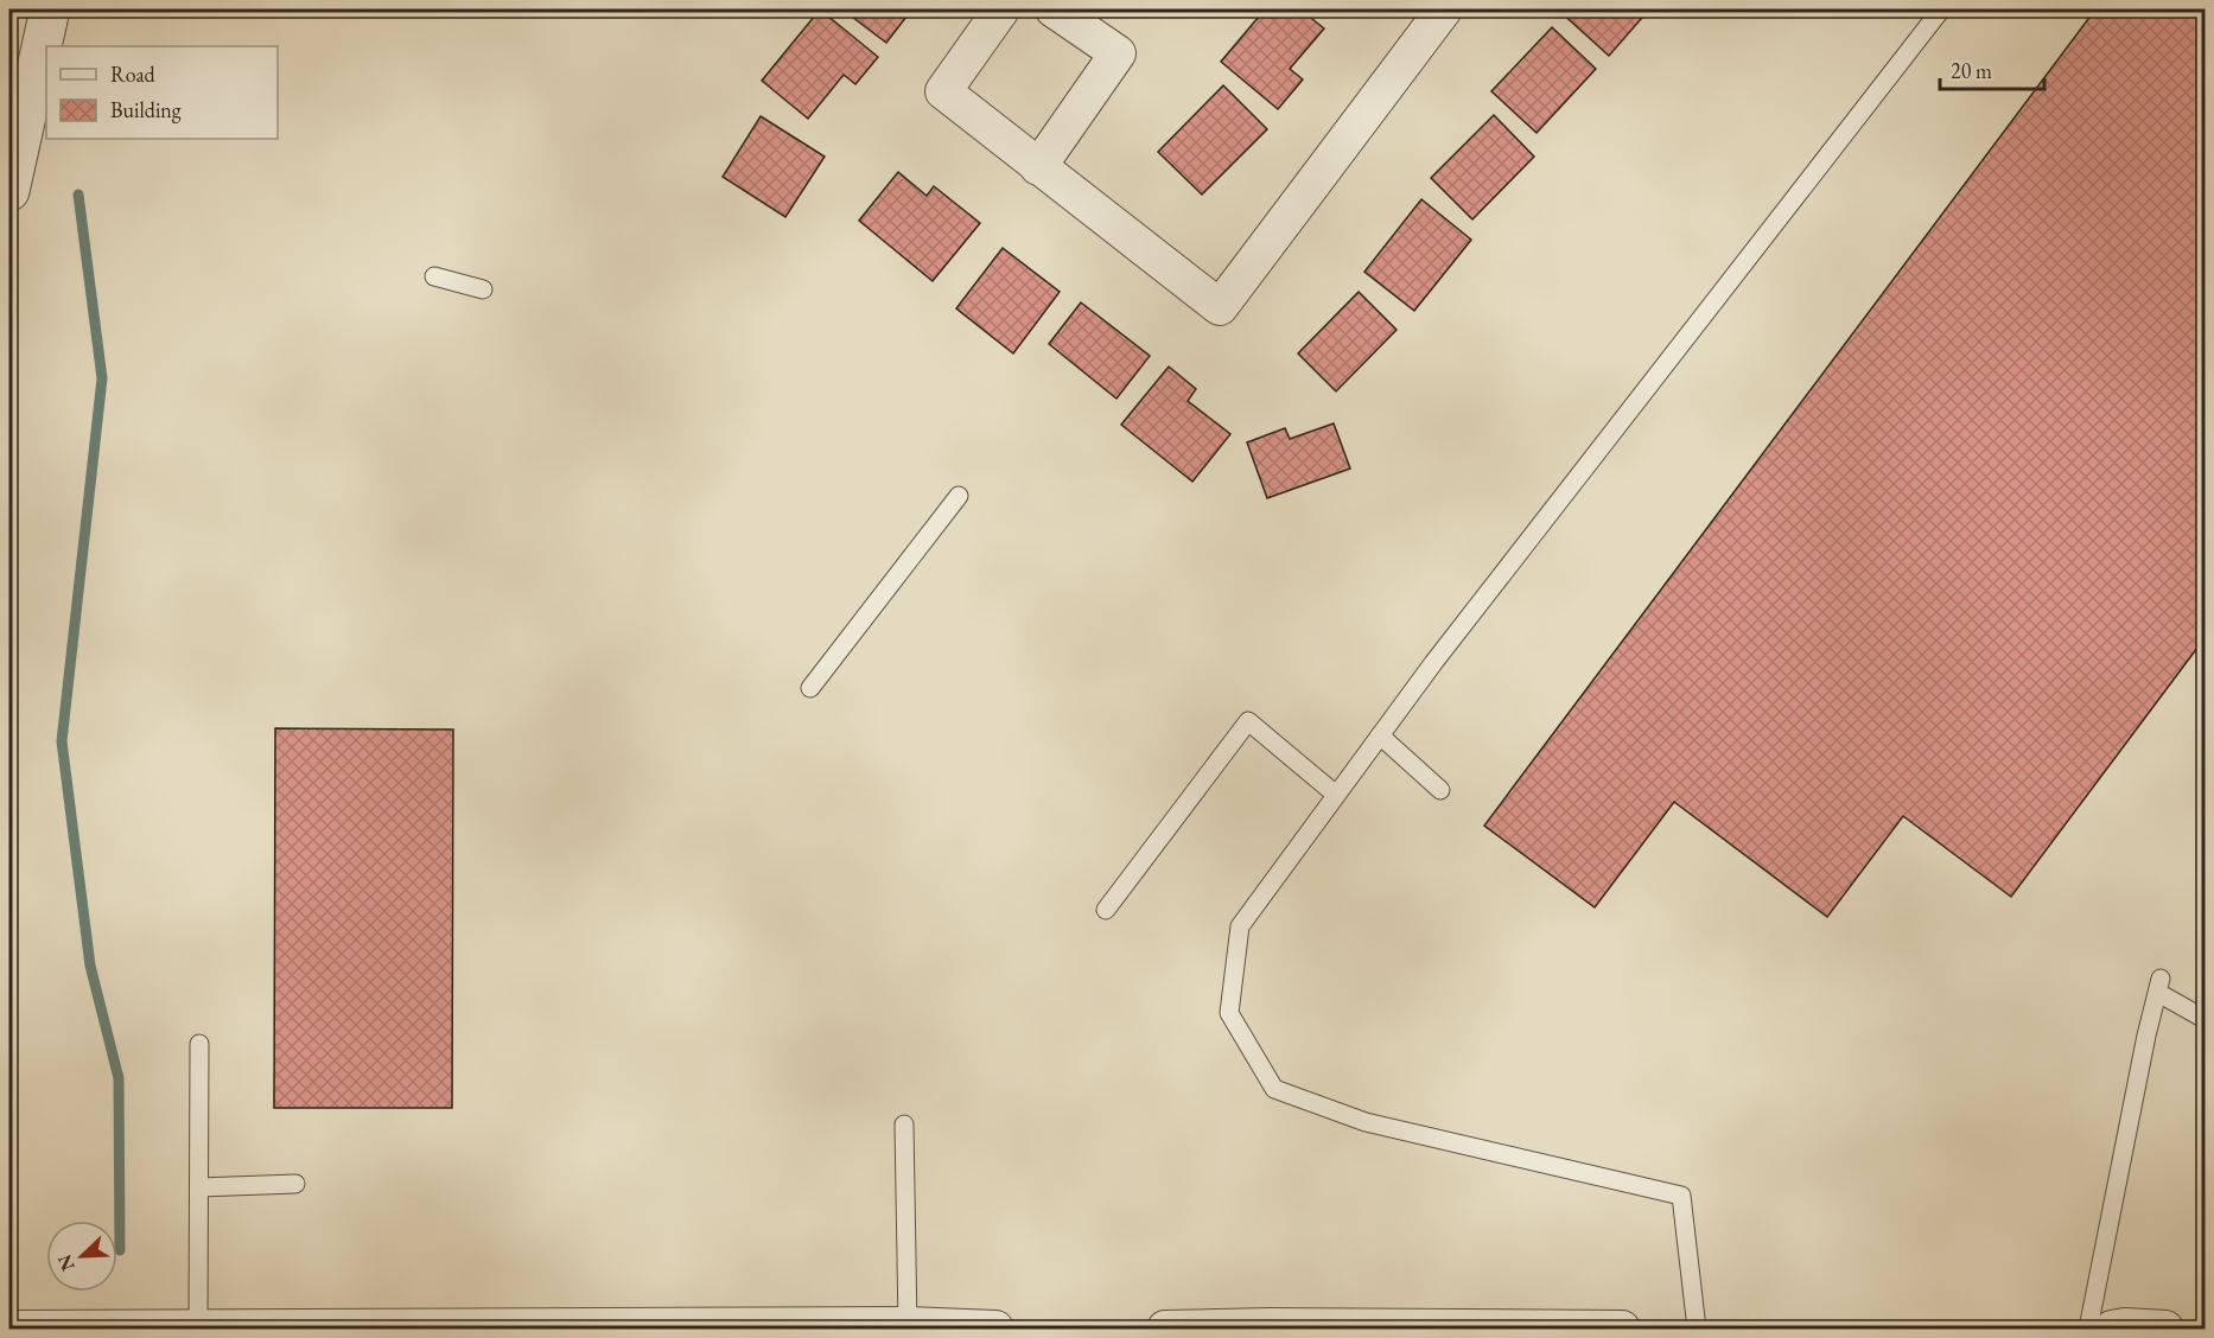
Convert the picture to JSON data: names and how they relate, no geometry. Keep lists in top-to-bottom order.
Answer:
{
  "legend": ["Road", "Building"],
  "scale_bar": "20 m",
  "north": "bottom left"
}
